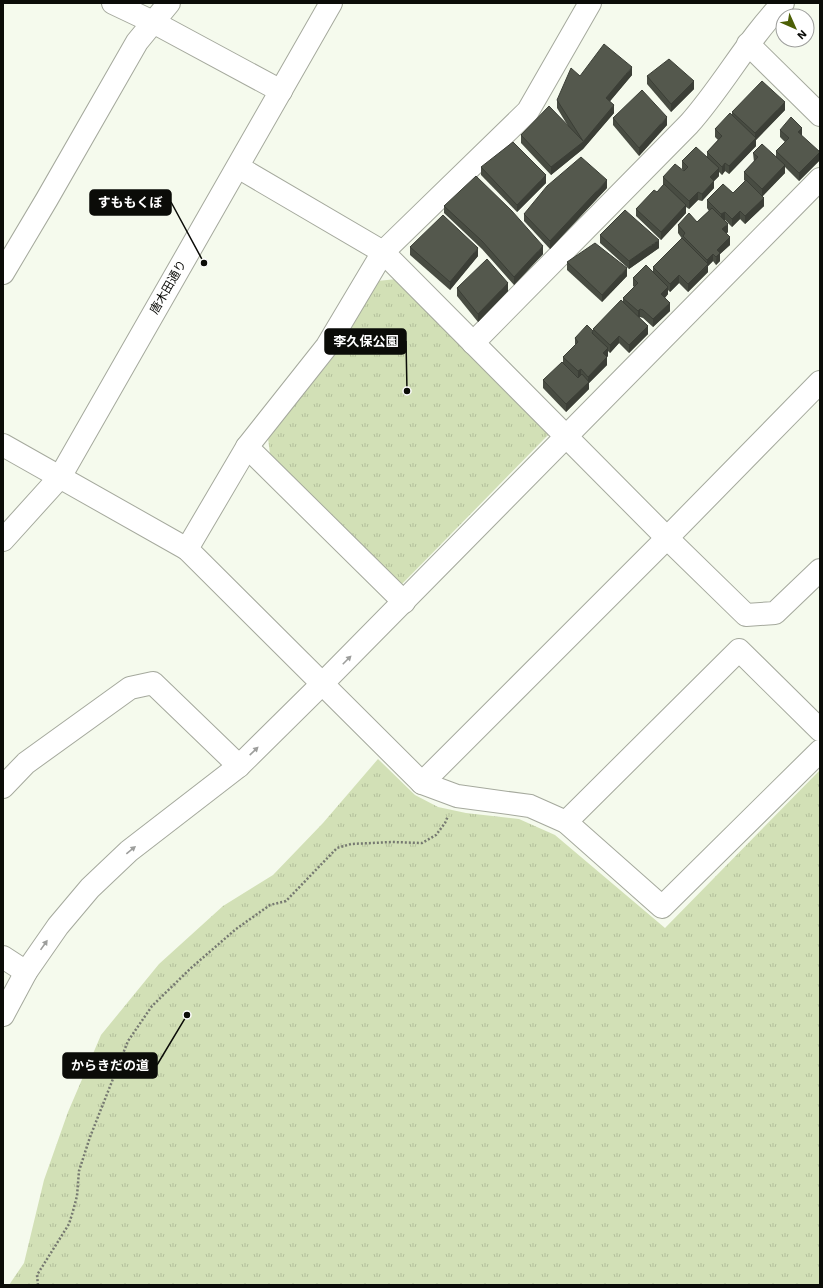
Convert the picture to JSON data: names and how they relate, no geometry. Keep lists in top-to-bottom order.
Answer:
{
  "streets": {
    "street": ["唐木田通り"]
  },
  "places": ["すももくぼ", "李久保公園", "からきだの道"],
  "north": "bottom right"
}
